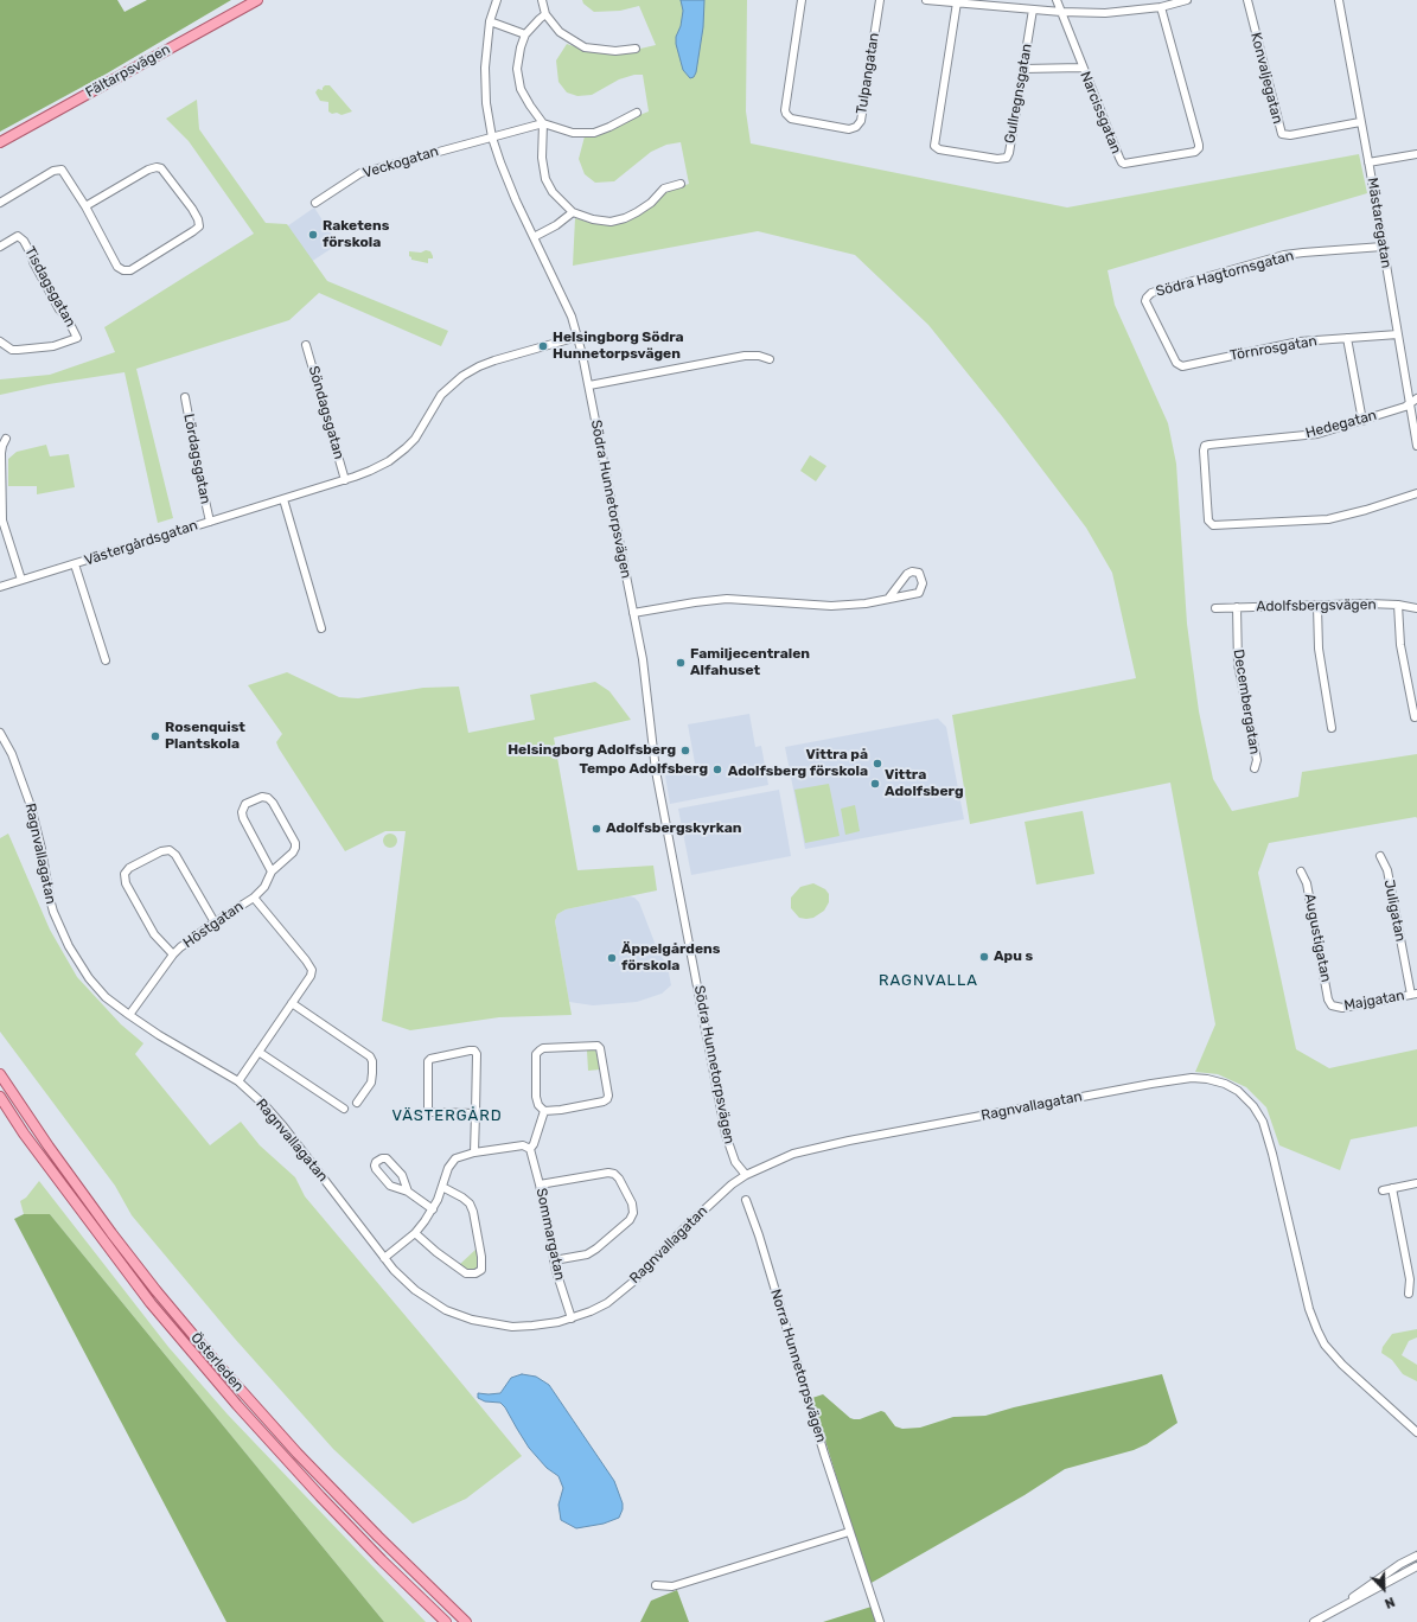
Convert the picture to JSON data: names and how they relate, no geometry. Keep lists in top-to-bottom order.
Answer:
{
  "streets": {
    "main road": ["Fältarpsvägen", "Österleden"],
    "street": [
      "Tulpangatan",
      "Konvaljegatan",
      "Gullregnsgatan",
      "Narcissgatan",
      "Veckogatan",
      "Mästaregatan",
      "Södra Hagtornsgatan",
      "Tisdagsgatan",
      "Törnrosgatan",
      "Söndagsgatan",
      "Hedegatan",
      "Lördagsgatan",
      "Södra Hunnetorpsvägen",
      "Västergårdsgatan",
      "Adolfsbergsvägen",
      "Decembergatan",
      "Ragnvallagatan",
      "Juligatan",
      "Höstgatan",
      "Augustigatan",
      "Majgatan",
      "Sommargatan",
      "Norra Hunnetorpsvägen"
    ]
  },
  "crossings": [
    ["Konvaljegatan", "Mästaregatan"],
    ["Veckogatan", "Södra Hunnetorpsvägen"],
    ["Mästaregatan", "Södra Hagtornsgatan"],
    ["Mästaregatan", "Törnrosgatan"],
    ["Mästaregatan", "Hedegatan"],
    ["Södra Hagtornsgatan", "Törnrosgatan"],
    ["Söndagsgatan", "Västergårdsgatan"],
    ["Lördagsgatan", "Västergårdsgatan"],
    ["Södra Hunnetorpsvägen", "Västergårdsgatan"],
    ["Södra Hunnetorpsvägen", "Ragnvallagatan"],
    ["Adolfsbergsvägen", "Decembergatan"],
    ["Ragnvallagatan", "Höstgatan"],
    ["Ragnvallagatan", "Sommargatan"],
    ["Juligatan", "Majgatan"],
    ["Augustigatan", "Majgatan"]
  ],
  "districts": ["RAGNVALLA", "VÄSTERGÅRD"],
  "places": [
    "Raketens förskola",
    "Helsingborg Södra Hunnetorpsvägen",
    "Familjecentralen Alfahuset",
    "Rosenquist Plantskola",
    "Helsingborg Adolfsberg",
    "Vittra på Adolfsberg förskola",
    "Tempo Adolfsberg",
    "Vittra Adolfsberg",
    "Adolfsbergskyrkan",
    "Apu s",
    "Äppelgårdens förskola"
  ],
  "north": "bottom right"
}
